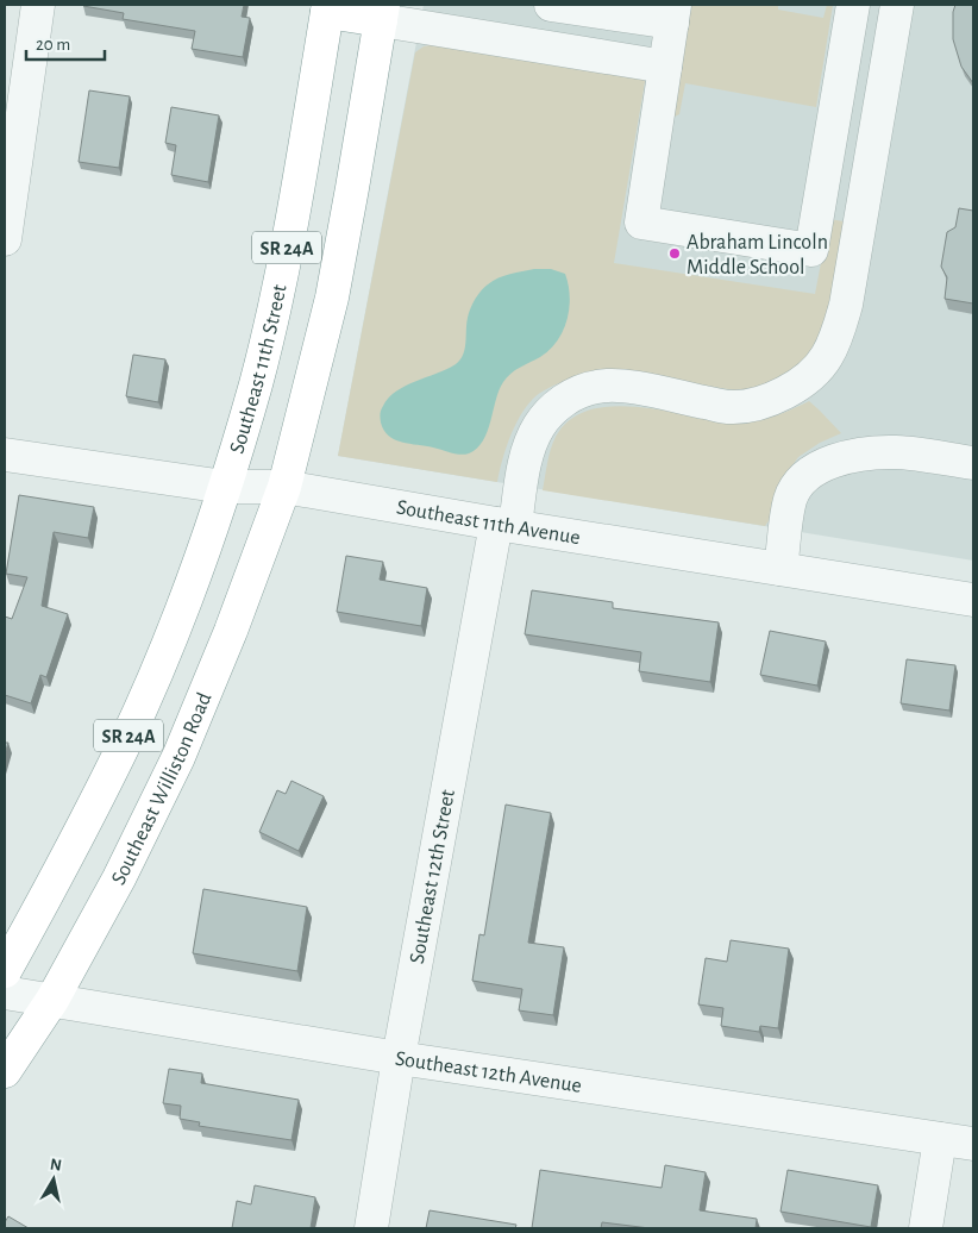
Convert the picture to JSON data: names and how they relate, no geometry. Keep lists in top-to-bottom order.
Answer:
{
  "streets": {
    "highway": ["SR 24A", "Southeast 11th Street", "Southeast Williston Road"],
    "street": ["Southeast 11th Avenue", "Southeast 12th Street", "Southeast 12th Avenue"]
  },
  "crossings": [
    ["SR 24A", "Southeast 11th Street"],
    ["SR 24A", "Southeast 11th Avenue"],
    ["SR 24A", "Southeast Williston Road"],
    ["Southeast 11th Street", "Southeast 11th Avenue"],
    ["Southeast 11th Avenue", "Southeast Williston Road"],
    ["Southeast 11th Avenue", "Southeast 12th Street"],
    ["Southeast Williston Road", "Southeast 12th Avenue"],
    ["Southeast 12th Street", "Southeast 12th Avenue"]
  ],
  "places": ["Abraham Lincoln Middle School"],
  "scale_bar": "20 m",
  "north": "top"
}
